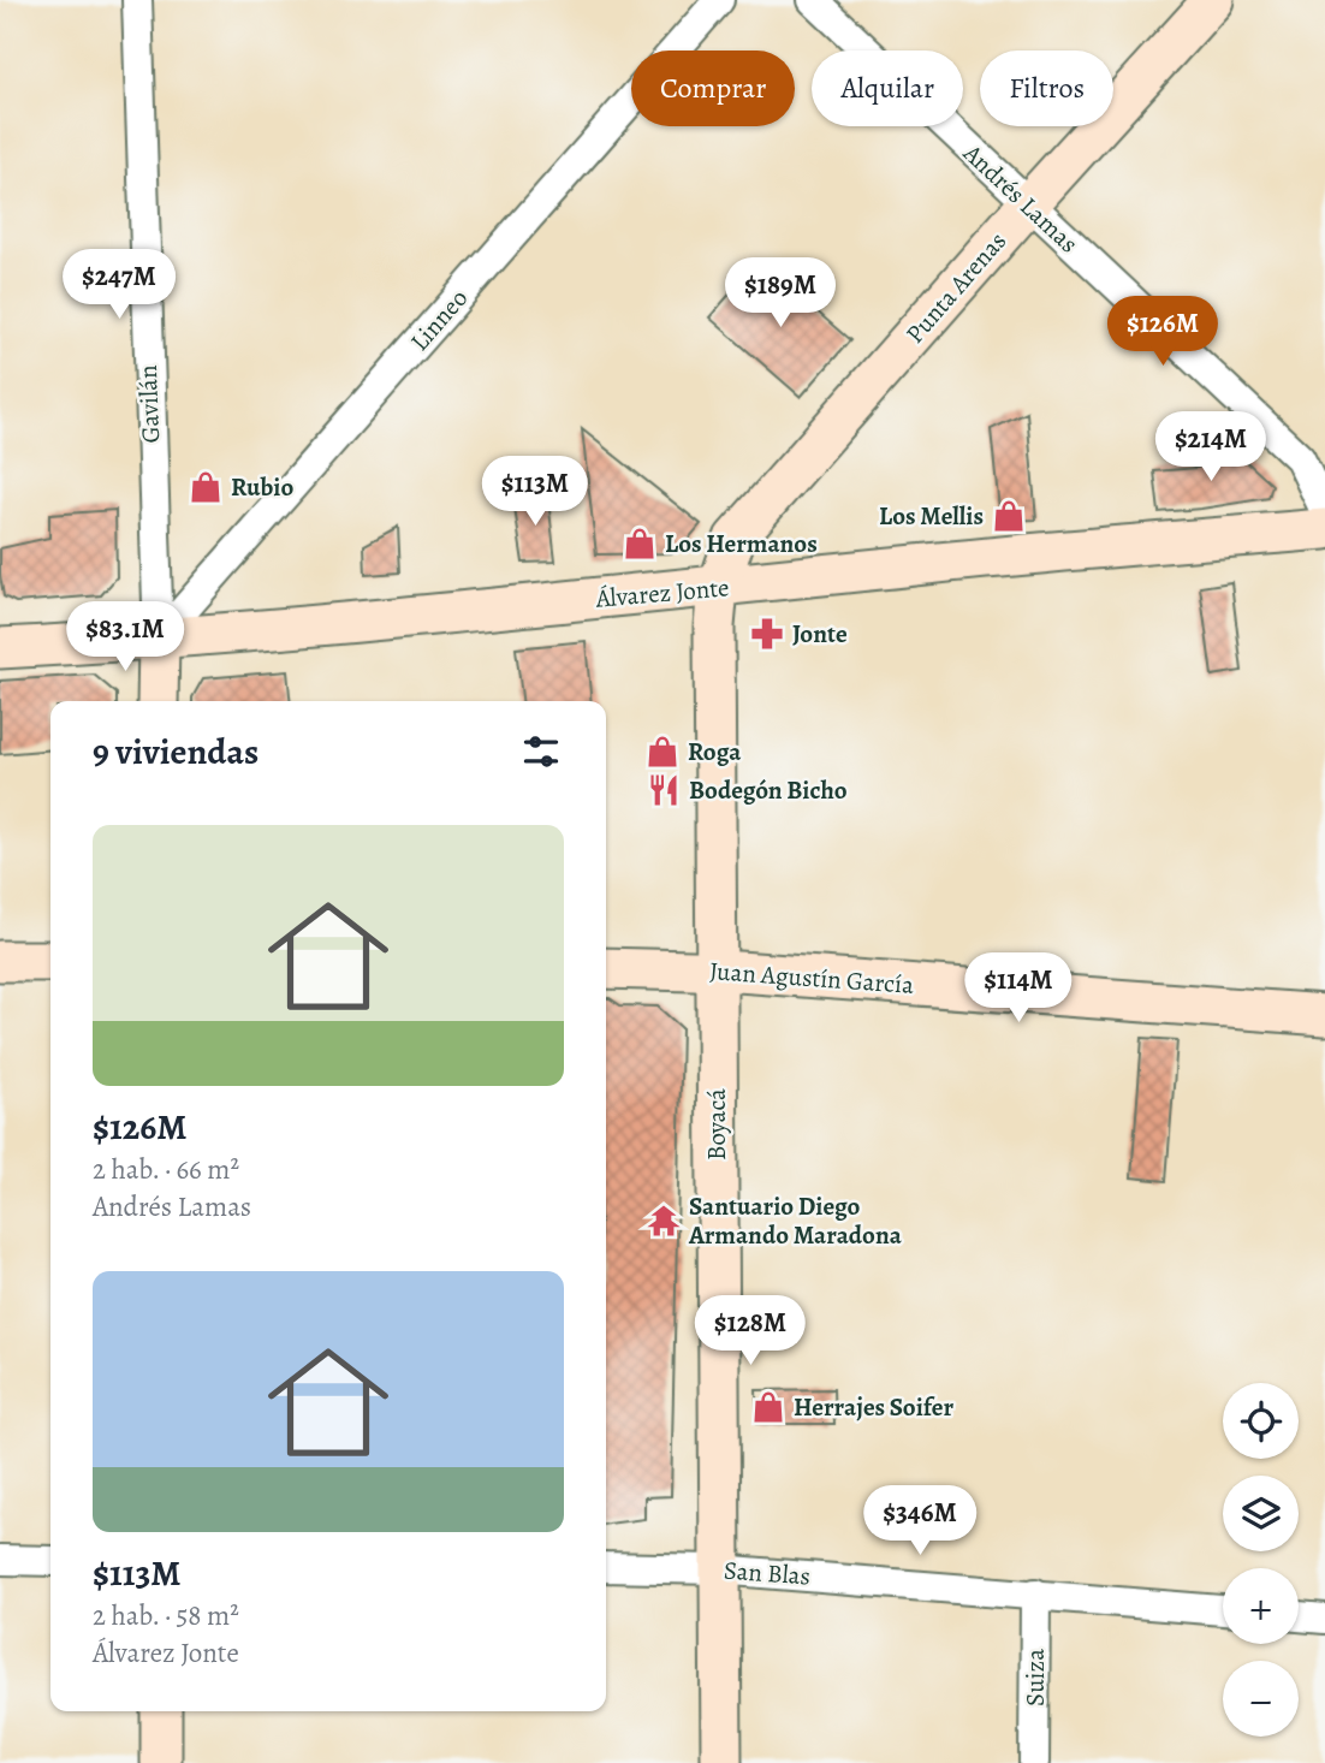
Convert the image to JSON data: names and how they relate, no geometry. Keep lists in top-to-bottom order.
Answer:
{
  "streets": {
    "street": [
      "Andrés Lamas",
      "Punta Arenas",
      "Linneo",
      "Gavilán",
      "Álvarez Jonte",
      "Juan Agustín García",
      "Boyacá",
      "San Blas",
      "Suiza"
    ]
  },
  "crossings": [
    ["Andrés Lamas", "Punta Arenas"],
    ["Punta Arenas", "Álvarez Jonte"],
    ["Punta Arenas", "Boyacá"],
    ["Linneo", "Gavilán"],
    ["Linneo", "Álvarez Jonte"],
    ["Gavilán", "Álvarez Jonte"],
    ["Álvarez Jonte", "Boyacá"],
    ["Juan Agustín García", "Boyacá"],
    ["Boyacá", "San Blas"],
    ["San Blas", "Suiza"]
  ],
  "places": {
    "shop": [
      "Rubio",
      "Los Mellis",
      "Los Hermanos",
      "Roga",
      "Herrajes Soifer"
    ],
    "pharmacy": ["Jonte"],
    "restaurant": ["Bodegón Bicho"],
    "temple": ["Santuario Diego Armando Maradona"]
  },
  "page": {
    "chip": ["Comprar", "Alquilar", "Filtros"],
    "price": [
      "$247M",
      "$189M",
      "$126M",
      "$214M",
      "$113M",
      "$83.1M",
      "$114M",
      "$128M",
      "$346M"
    ],
    "heading": "9 viviendas",
    "list": [
      {
        "name": "$126M",
        "note": "2 hab. · 66 m² · Andrés Lamas"
      },
      {
        "name": "$113M",
        "note": "2 hab. · 58 m² · Álvarez Jonte"
      }
    ],
    "map_buttons": ["+", "−"]
  }
}
